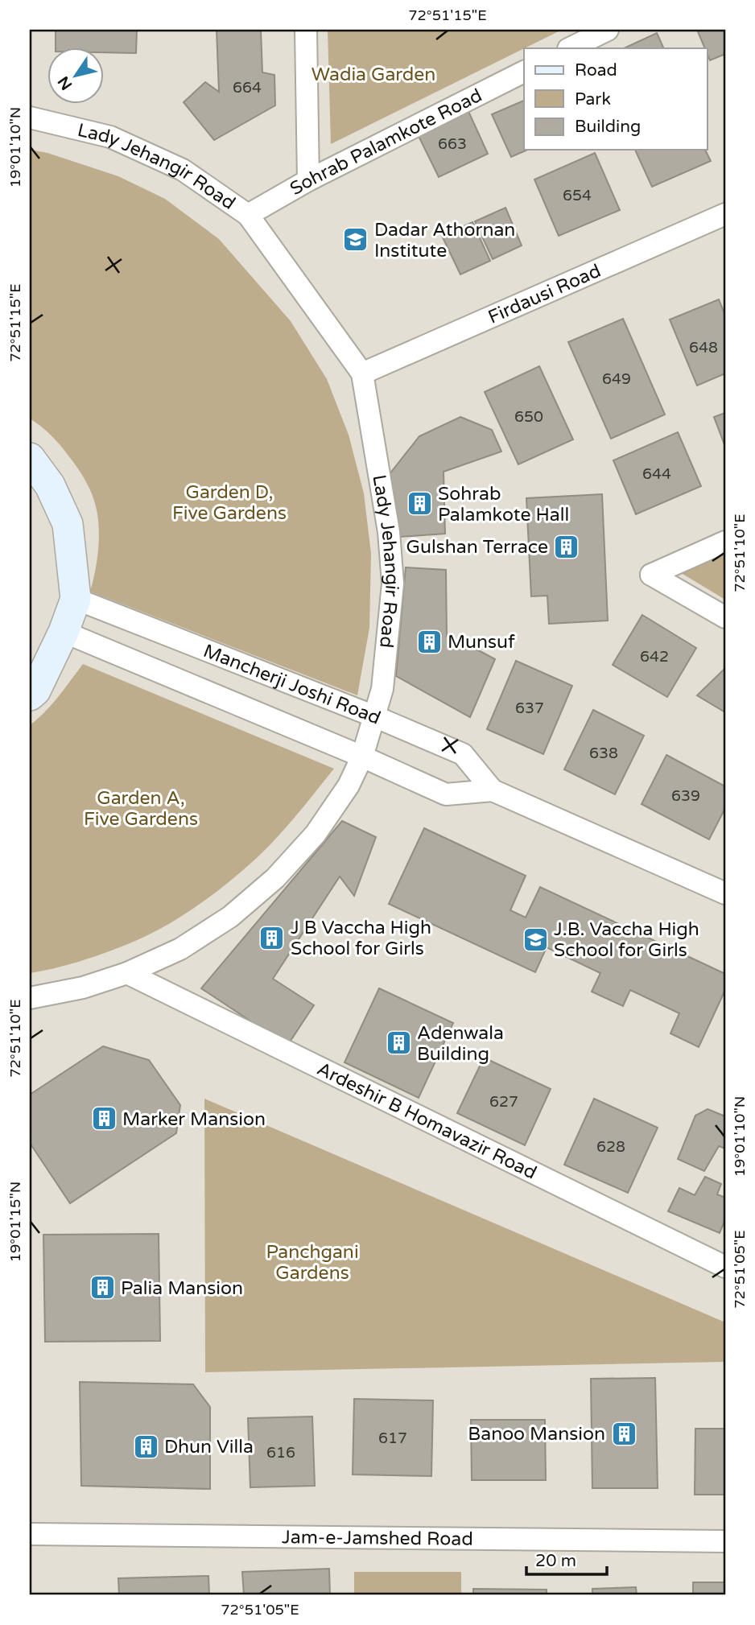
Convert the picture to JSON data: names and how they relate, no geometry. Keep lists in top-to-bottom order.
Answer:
{
  "streets": {
    "street": [
      "Sohrab Palamkote Road",
      "Lady Jehangir Road",
      "Firdausi Road",
      "Mancherji Joshi Road",
      "Ardeshir B Homavazir Road",
      "Jam-e-Jamshed Road"
    ]
  },
  "crossings": [
    ["Sohrab Palamkote Road", "Lady Jehangir Road"],
    ["Lady Jehangir Road", "Firdausi Road"],
    ["Lady Jehangir Road", "Mancherji Joshi Road"],
    ["Lady Jehangir Road", "Ardeshir B Homavazir Road"]
  ],
  "parks": [
    "Wadia Garden",
    "Garden D, Five Gardens",
    "Garden A, Five Gardens",
    "Panchgani Gardens"
  ],
  "places": {
    "school or university": ["Dadar Athornan Institute", "J.B. Vaccha High School for Girls"],
    "building": [
      "Sohrab Palamkote Hall",
      "Gulshan Terrace",
      "Munsuf",
      "J B Vaccha High School for Girls",
      "Adenwala Building",
      "Marker Mansion",
      "Palia Mansion",
      "Banoo Mansion",
      "Dhun Villa"
    ]
  },
  "house_numbers": [
    "664",
    "663",
    "654",
    "648",
    "649",
    "650",
    "644",
    "642",
    "637",
    "638",
    "639",
    "627",
    "628",
    "617",
    "616"
  ],
  "legend": ["Road", "Park", "Building"],
  "scale_bar": "20 m",
  "north": "bottom left",
  "coordinates": [
    "72°51'15\"E",
    "19°01'10\"N",
    "72°51'10\"E",
    "19°01'15\"N",
    "72°51'05\"E"
  ]
}
